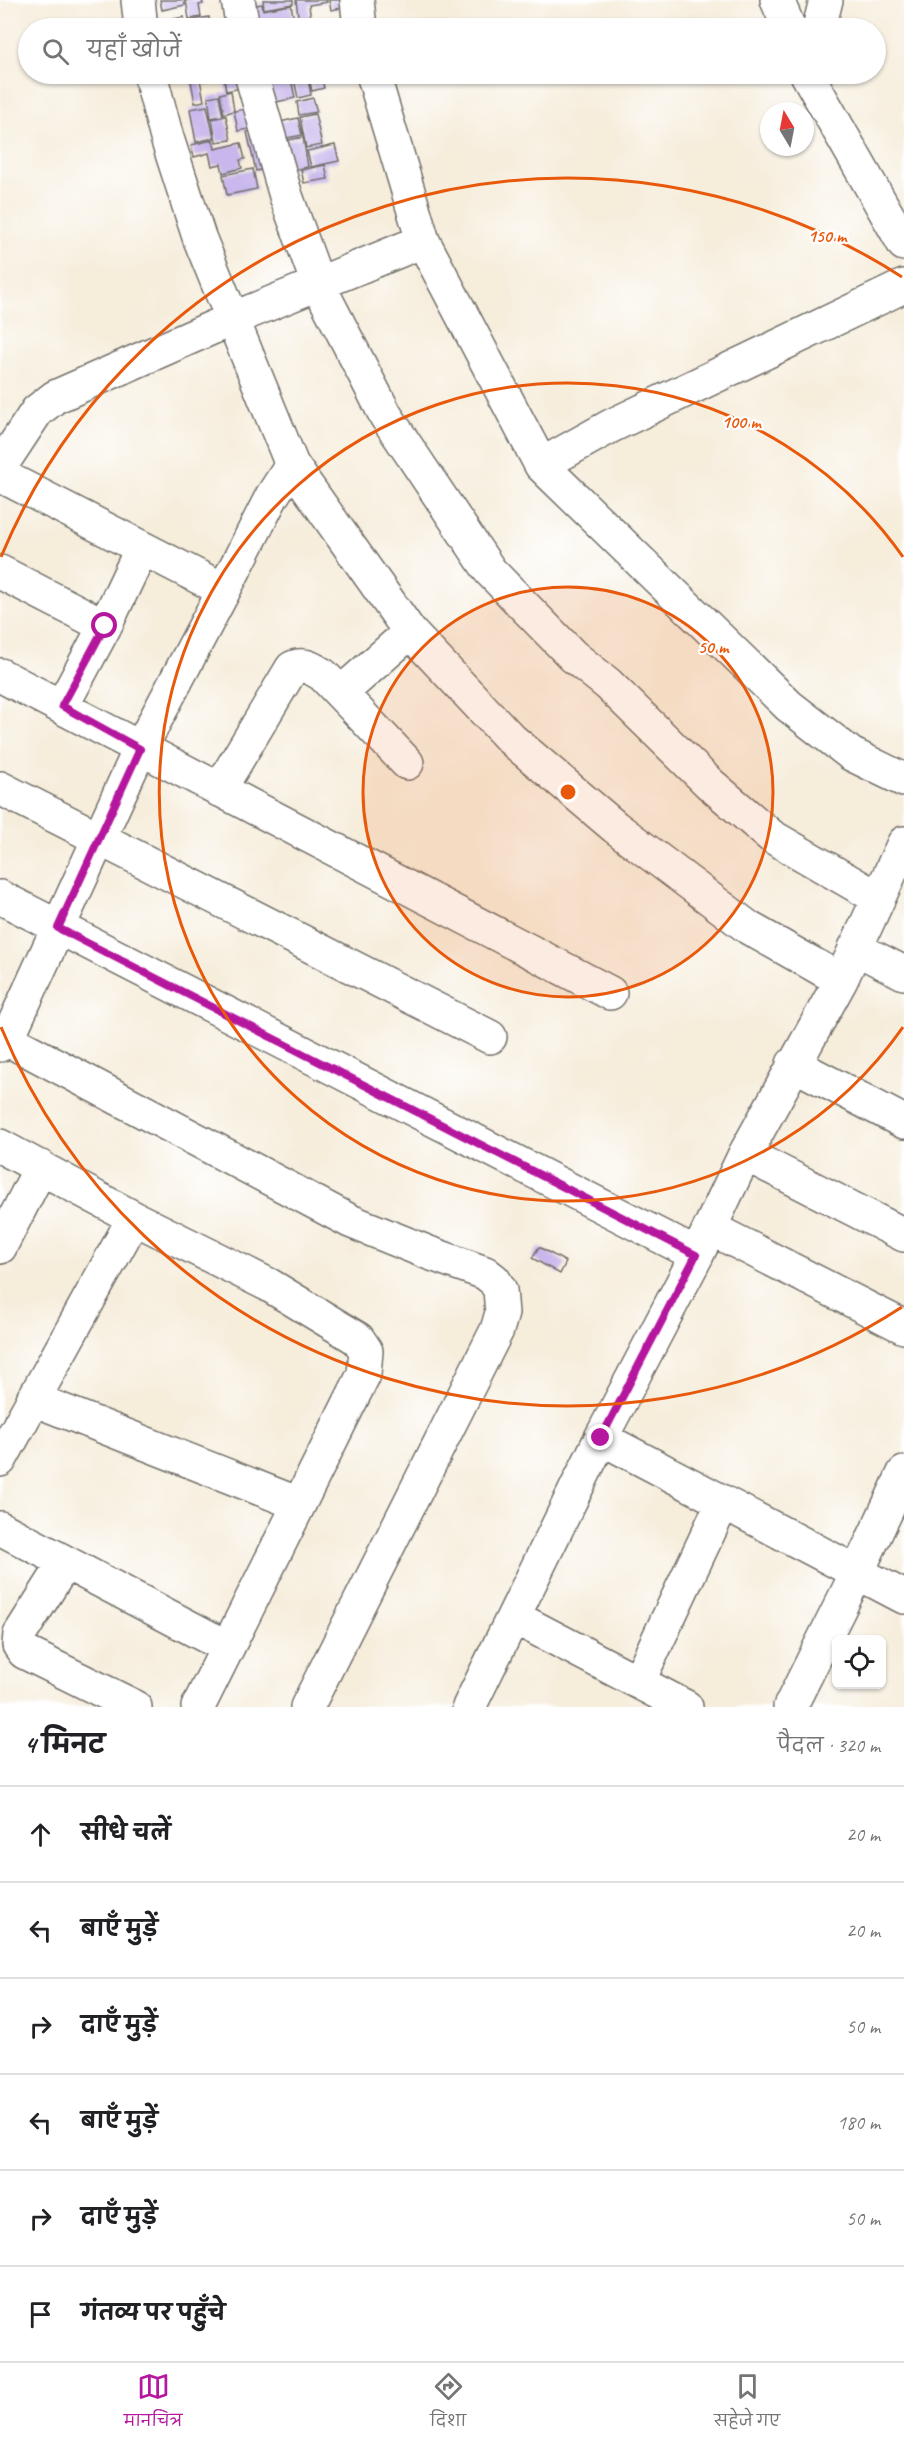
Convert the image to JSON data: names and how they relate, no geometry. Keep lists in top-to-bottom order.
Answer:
{
  "north": "top",
  "page": {
    "search": "यहाँ खोजें",
    "heading": ["4 मिनट", "पैदल · 320 m"],
    "list": [
      ["सीधे चलें", "20 m"],
      ["बाएँ मुड़ें", "20 m"],
      ["दाएँ मुड़ें", "50 m"],
      ["बाएँ मुड़ें", "180 m"],
      ["दाएँ मुड़ें", "50 m"],
      "गंतव्य पर पहुँचे"
    ],
    "nav": ["मानचित्र", "दिशा", "सहेजे गए"]
  },
  "rings": ["150 m", "100 m", "50 m"]
}
